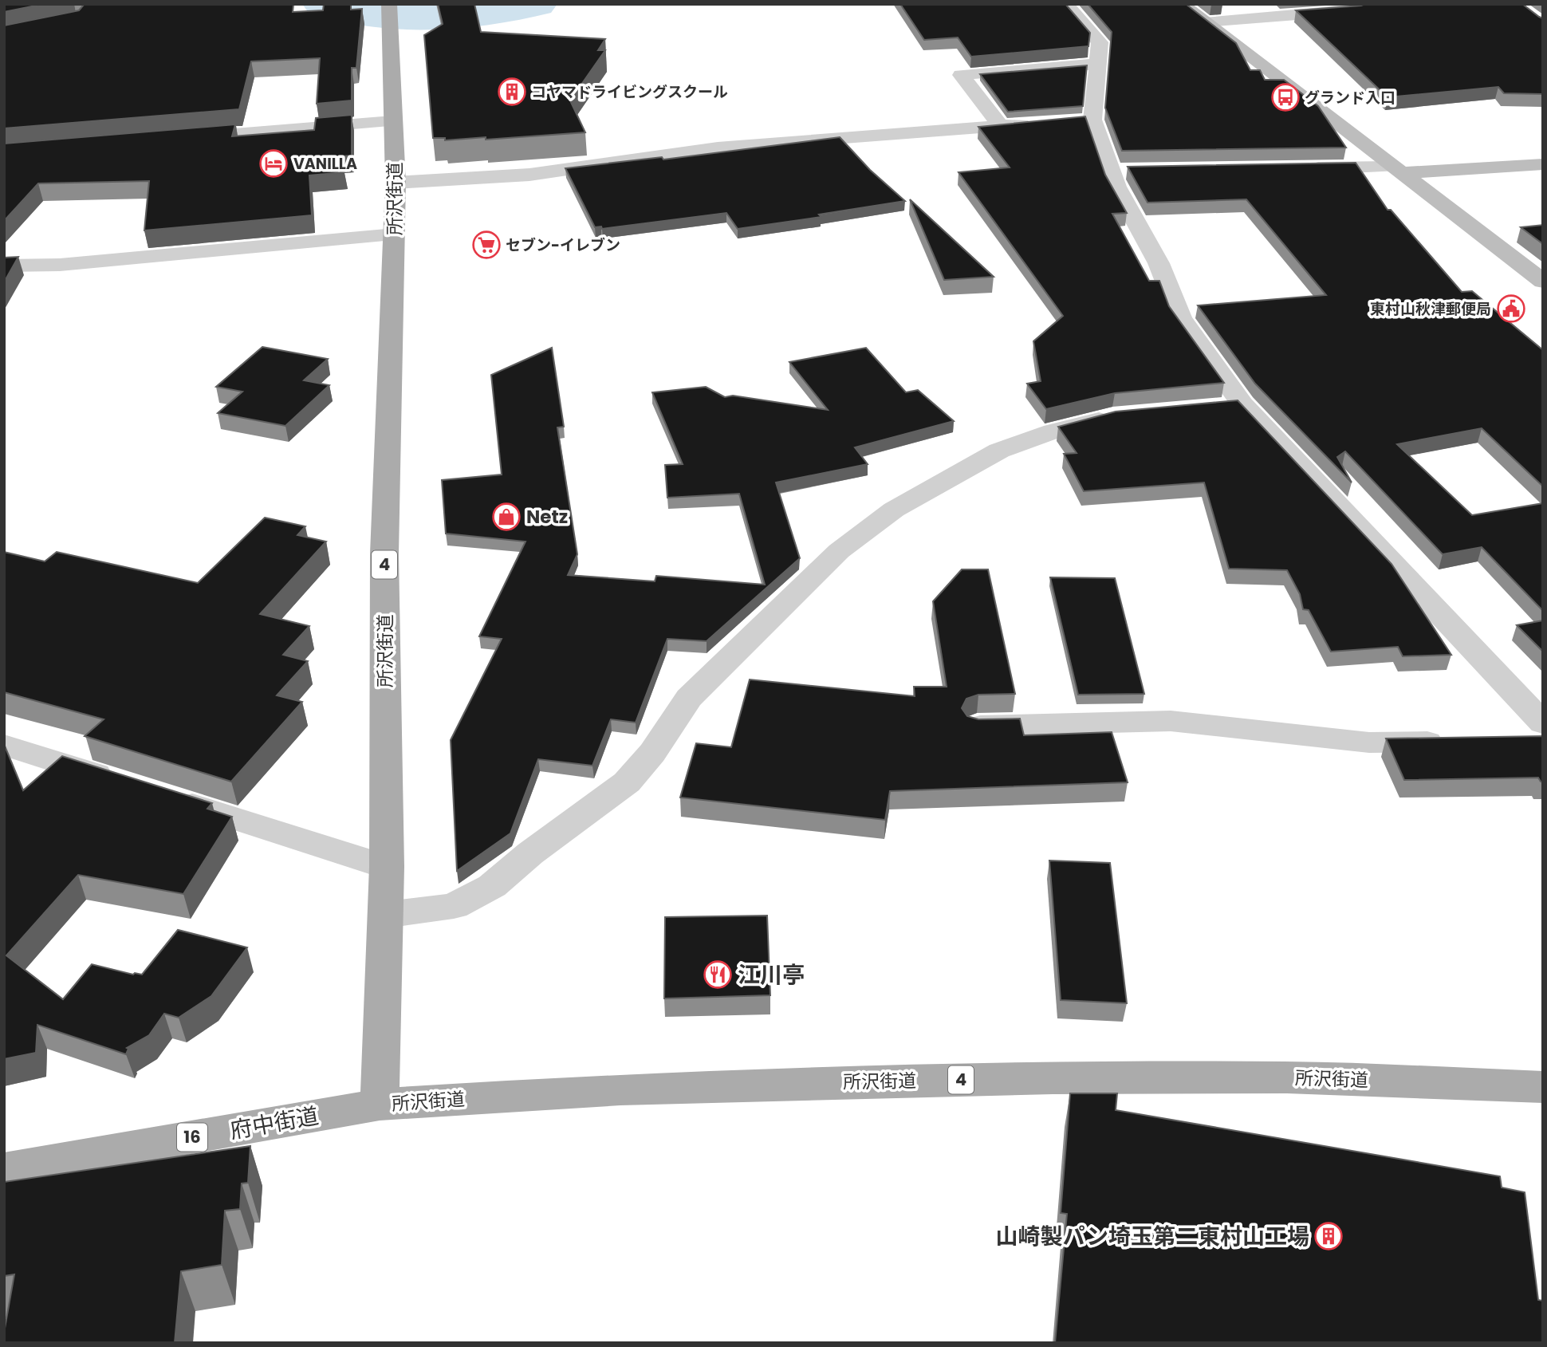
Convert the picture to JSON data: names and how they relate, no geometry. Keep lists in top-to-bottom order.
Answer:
{
  "streets": {
    "main road": [
      "所沢街道",
      "4",
      "府中街道",
      "16"
    ]
  },
  "crossings": [
    ["所沢街道", "府中街道"]
  ],
  "places": {
    "building": ["コヤマドライビングスクール", "山崎製パン埼玉第二東村山工場"],
    "bus stop": ["グランド入口"],
    "hotel": ["VANILLA"],
    "supermarket": ["セブン-イレブン"],
    "public building": ["東村山秋津郵便局"],
    "shop": ["Netz"],
    "restaurant": ["江川亭"]
  }
}
